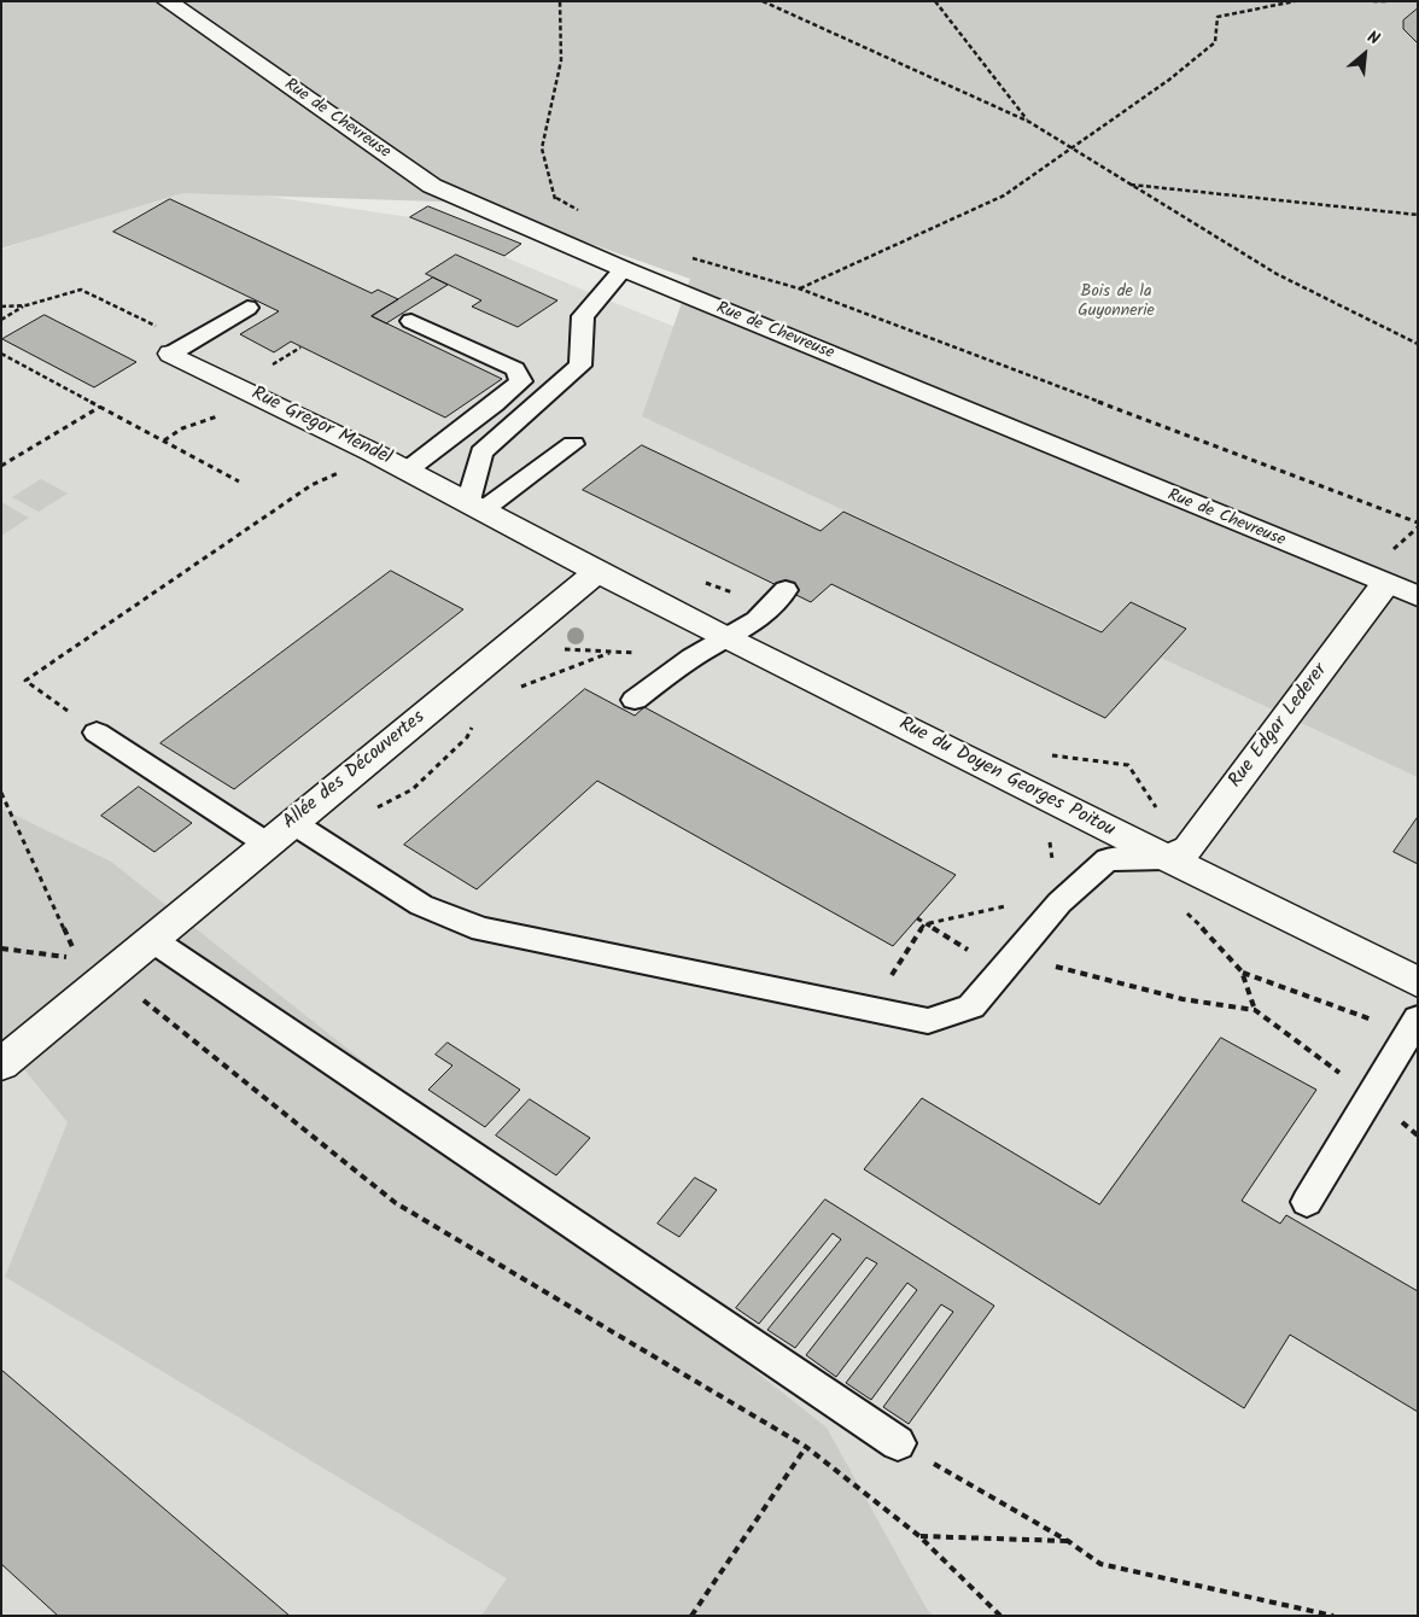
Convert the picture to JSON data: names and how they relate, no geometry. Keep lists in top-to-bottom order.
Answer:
{
  "streets": {
    "street": [
      "Rue de Chevreuse",
      "Rue Gregor Mendel",
      "Rue Edgar Lederer",
      "Allée des Découvertes",
      "Rue du Doyen Georges Poitou"
    ]
  },
  "crossings": [
    ["Rue de Chevreuse", "Rue Edgar Lederer"],
    ["Rue Edgar Lederer", "Rue du Doyen Georges Poitou"],
    ["Allée des Découvertes", "Rue du Doyen Georges Poitou"]
  ],
  "parks": ["Bois de la Guyonnerie"],
  "north": "top right"
}
